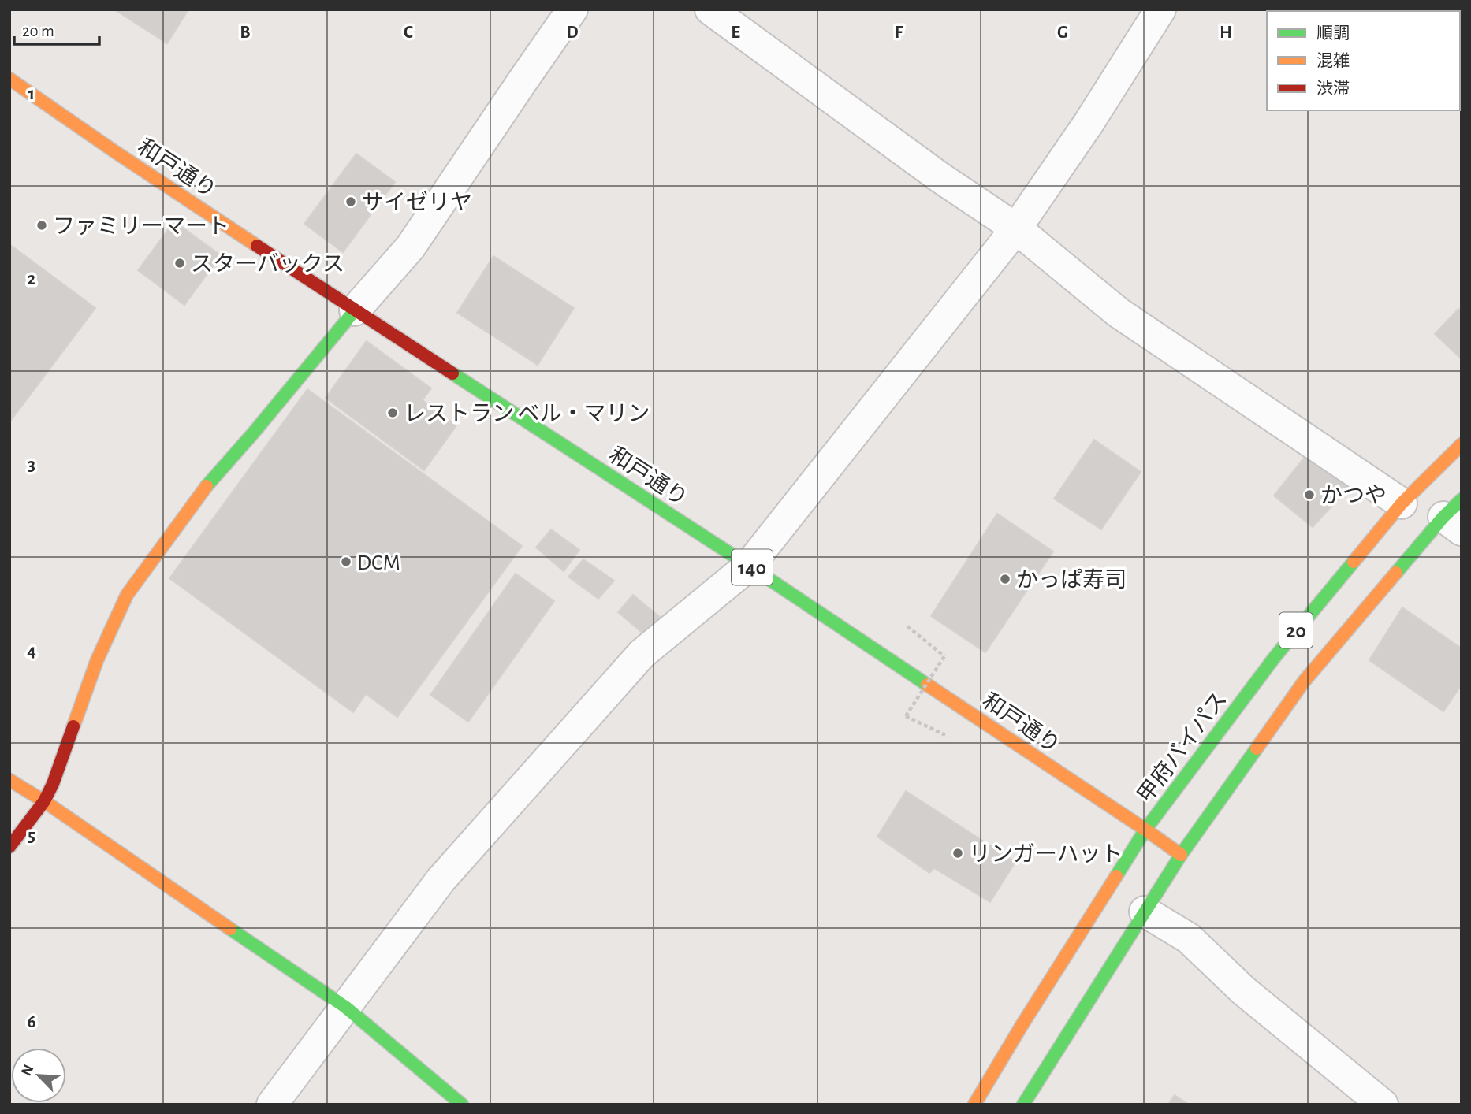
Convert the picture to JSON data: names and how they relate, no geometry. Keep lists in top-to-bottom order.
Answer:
{
  "streets": {
    "main road": [
      "和戸通り",
      "140",
      "20",
      "甲府バイパス"
    ]
  },
  "crossings": [
    ["和戸通り", "20"],
    ["和戸通り", "甲府バイパス"]
  ],
  "places": [
    "サイゼリヤ",
    "ファミリーマート",
    "スターバックス",
    "レストラン ベル・マリン",
    "かつや",
    "DCM",
    "かっぱ寿司",
    "リンガーハット"
  ],
  "legend": ["順調", "混雑", "渋滞"],
  "scale_bar": "20 m",
  "north": "top left",
  "grid": {
    "columns": [
      "B",
      "C",
      "D",
      "E",
      "F",
      "G",
      "H"
    ],
    "rows": [
      "1",
      "2",
      "3",
      "4",
      "5",
      "6"
    ]
  }
}
